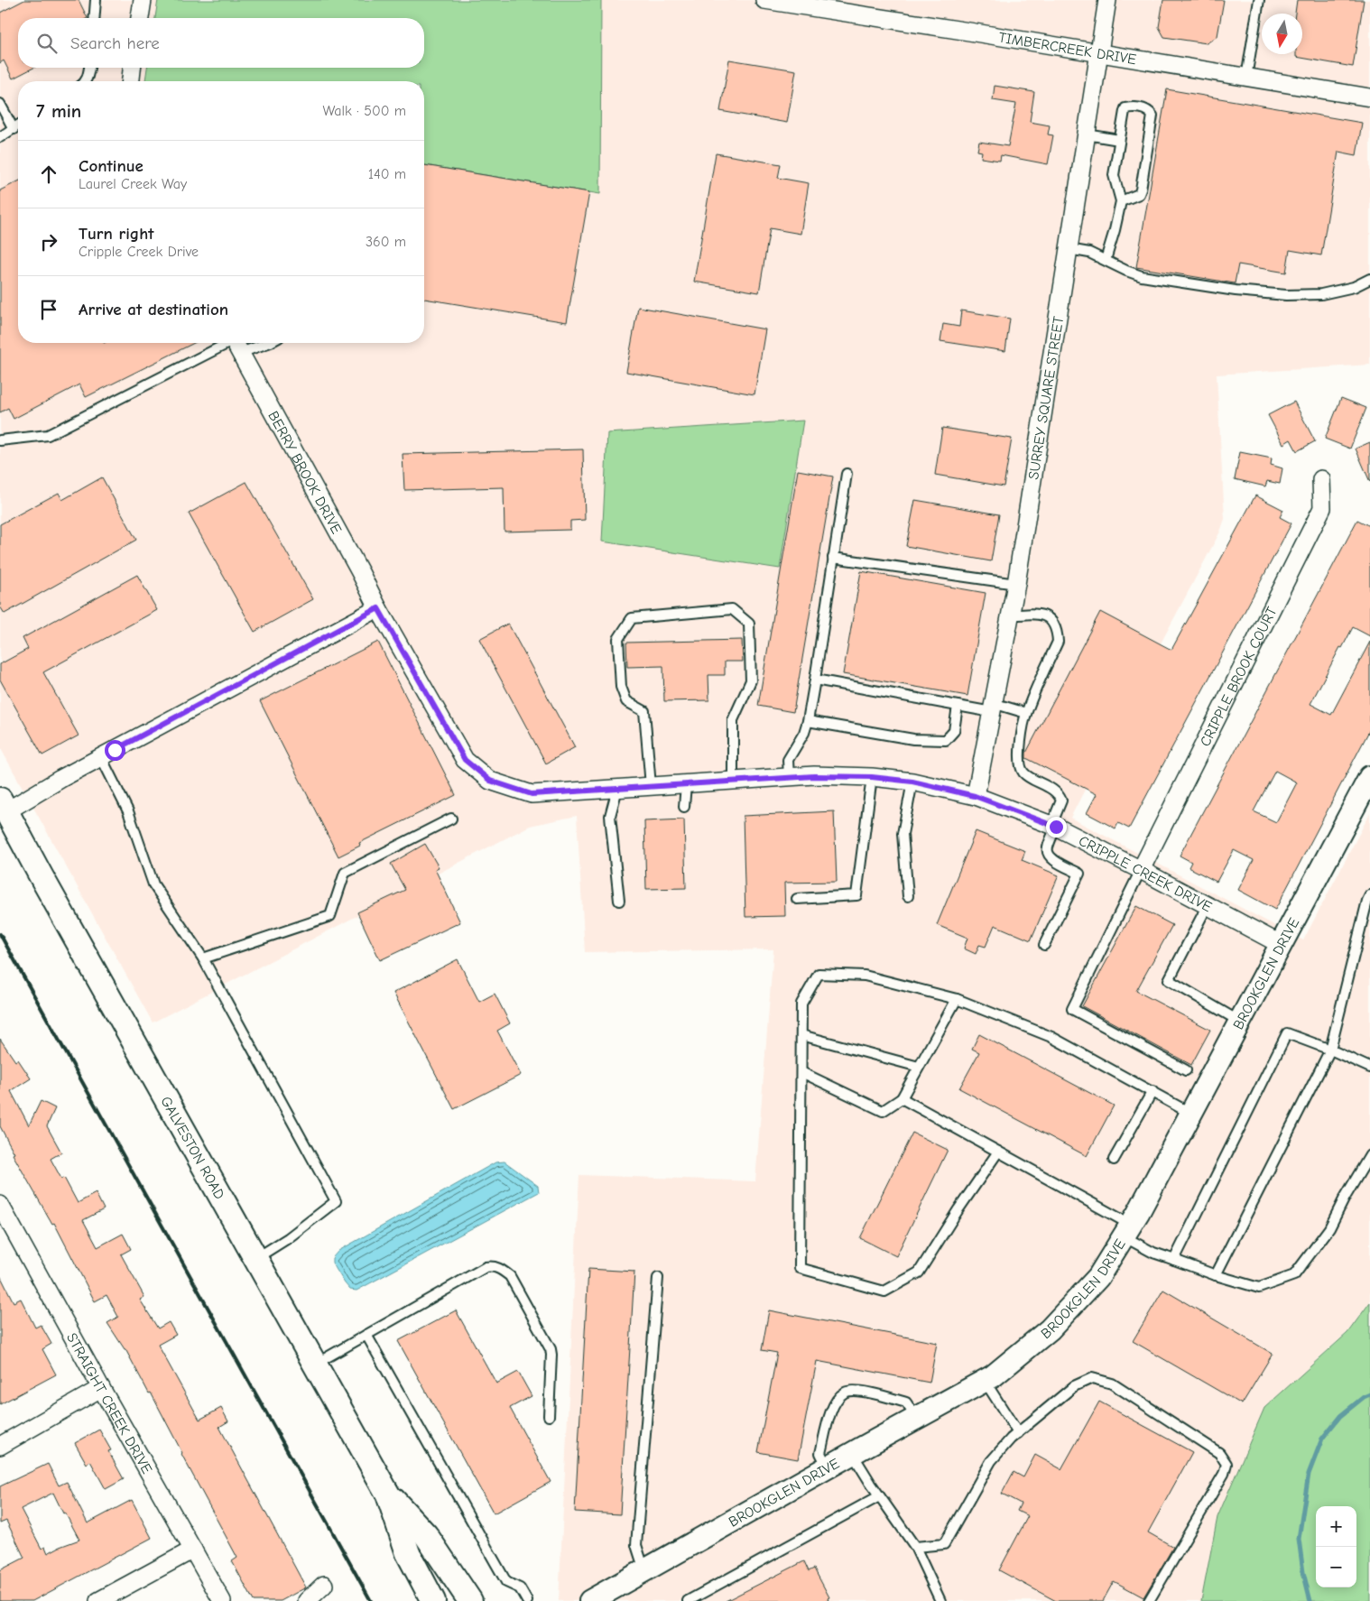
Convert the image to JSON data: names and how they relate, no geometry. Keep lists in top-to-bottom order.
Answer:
{
  "streets": {
    "main road": ["GALVESTON ROAD"],
    "street": [
      "TIMBERCREEK DRIVE",
      "SURREY SQUARE STREET",
      "BERRY BROOK DRIVE",
      "CRIPPLE BROOK COURT",
      "CRIPPLE CREEK DRIVE",
      "BROOKGLEN DRIVE",
      "STRAIGHT CREEK DRIVE"
    ]
  },
  "crossings": [
    ["TIMBERCREEK DRIVE", "SURREY SQUARE STREET"],
    ["SURREY SQUARE STREET", "CRIPPLE CREEK DRIVE"],
    ["BERRY BROOK DRIVE", "CRIPPLE CREEK DRIVE"],
    ["CRIPPLE BROOK COURT", "CRIPPLE CREEK DRIVE"],
    ["CRIPPLE CREEK DRIVE", "BROOKGLEN DRIVE"]
  ],
  "north": "bottom",
  "page": {
    "search": "Search here",
    "heading": ["7 min", "Walk · 500 m"],
    "list": [
      ["Continue", "Laurel Creek Way", "140 m"],
      ["Turn right", "Cripple Creek Drive", "360 m"],
      "Arrive at destination"
    ],
    "map_buttons": ["+", "−"]
  }
}
